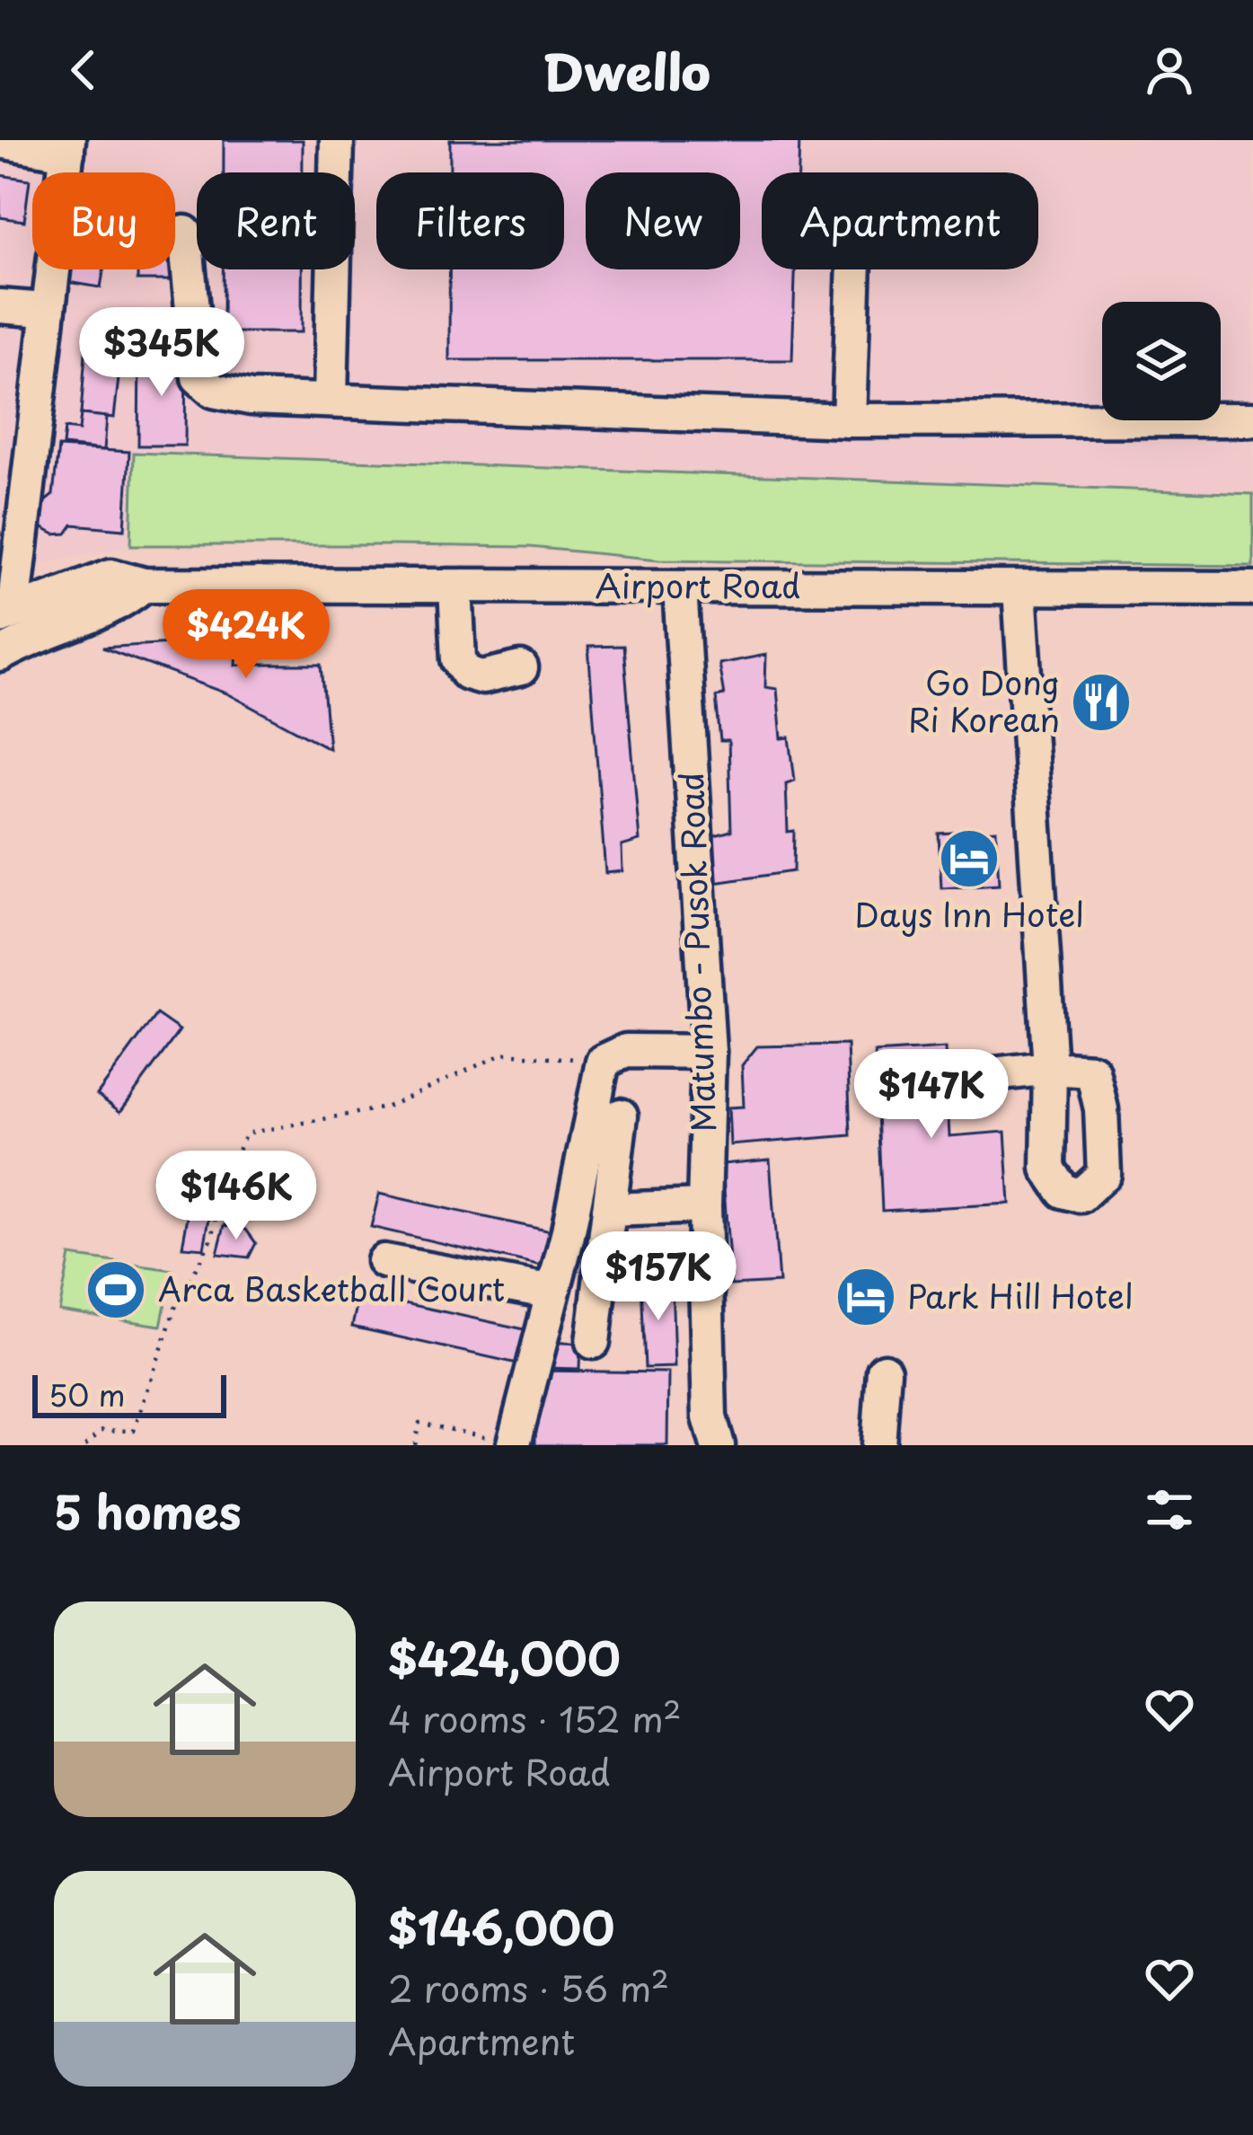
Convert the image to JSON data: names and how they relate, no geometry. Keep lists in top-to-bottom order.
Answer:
{
  "streets": {
    "street": ["Airport Road", "Matumbo - Pusok Road"]
  },
  "crossings": [
    ["Airport Road", "Matumbo - Pusok Road"]
  ],
  "places": {
    "restaurant": ["Go Dong Ri Korean"],
    "hotel": ["Days Inn Hotel", "Park Hill Hotel"],
    "sports": ["Arca Basketball Court"]
  },
  "scale_bar": "50 m",
  "page": {
    "header": "Dwello",
    "chip": [
      "Buy",
      "Rent",
      "Filters",
      "New",
      "Apartment"
    ],
    "price": [
      "$345K",
      "$424K",
      "$147K",
      "$146K",
      "$157K"
    ],
    "scale": "50 m",
    "heading": "5 homes",
    "list": [
      {
        "name": "$424,000",
        "note": "4 rooms · 152 m² · Airport Road"
      },
      {
        "name": "$146,000",
        "note": "2 rooms · 56 m² · Apartment"
      }
    ]
  }
}
